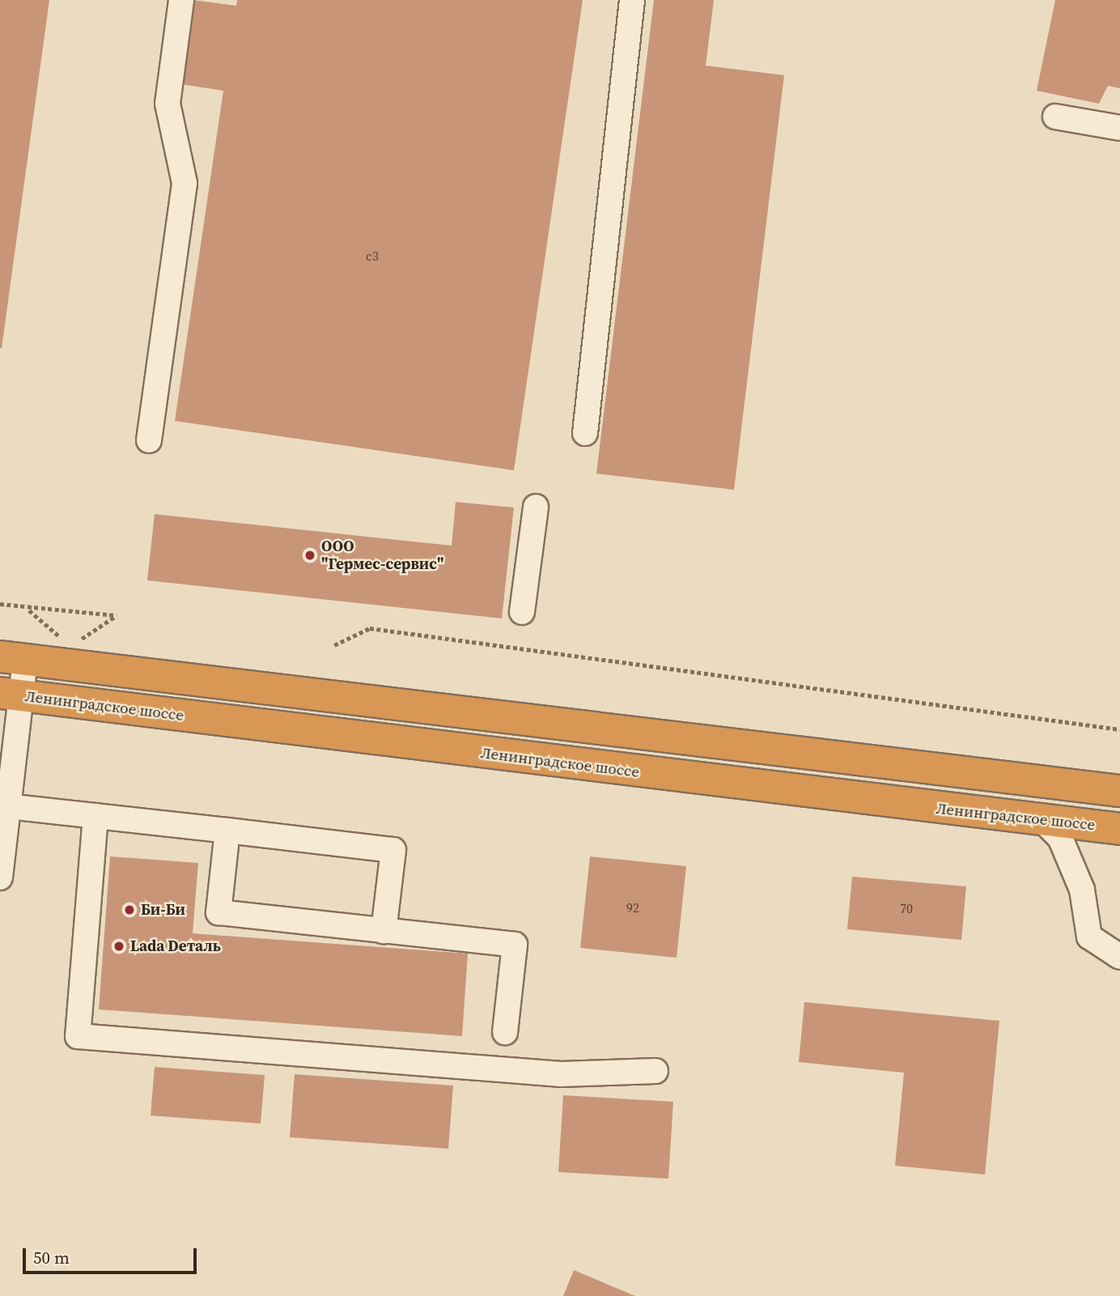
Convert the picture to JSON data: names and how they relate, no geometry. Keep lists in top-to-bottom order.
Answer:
{
  "streets": {
    "highway": ["Ленинградское шоссе"]
  },
  "places": ["ООО \"Гермес-сервис\"", "Би-Би", "Lada Dеталь"],
  "house_numbers": ["с3", "92", "70"],
  "scale_bar": "50 m"
}
